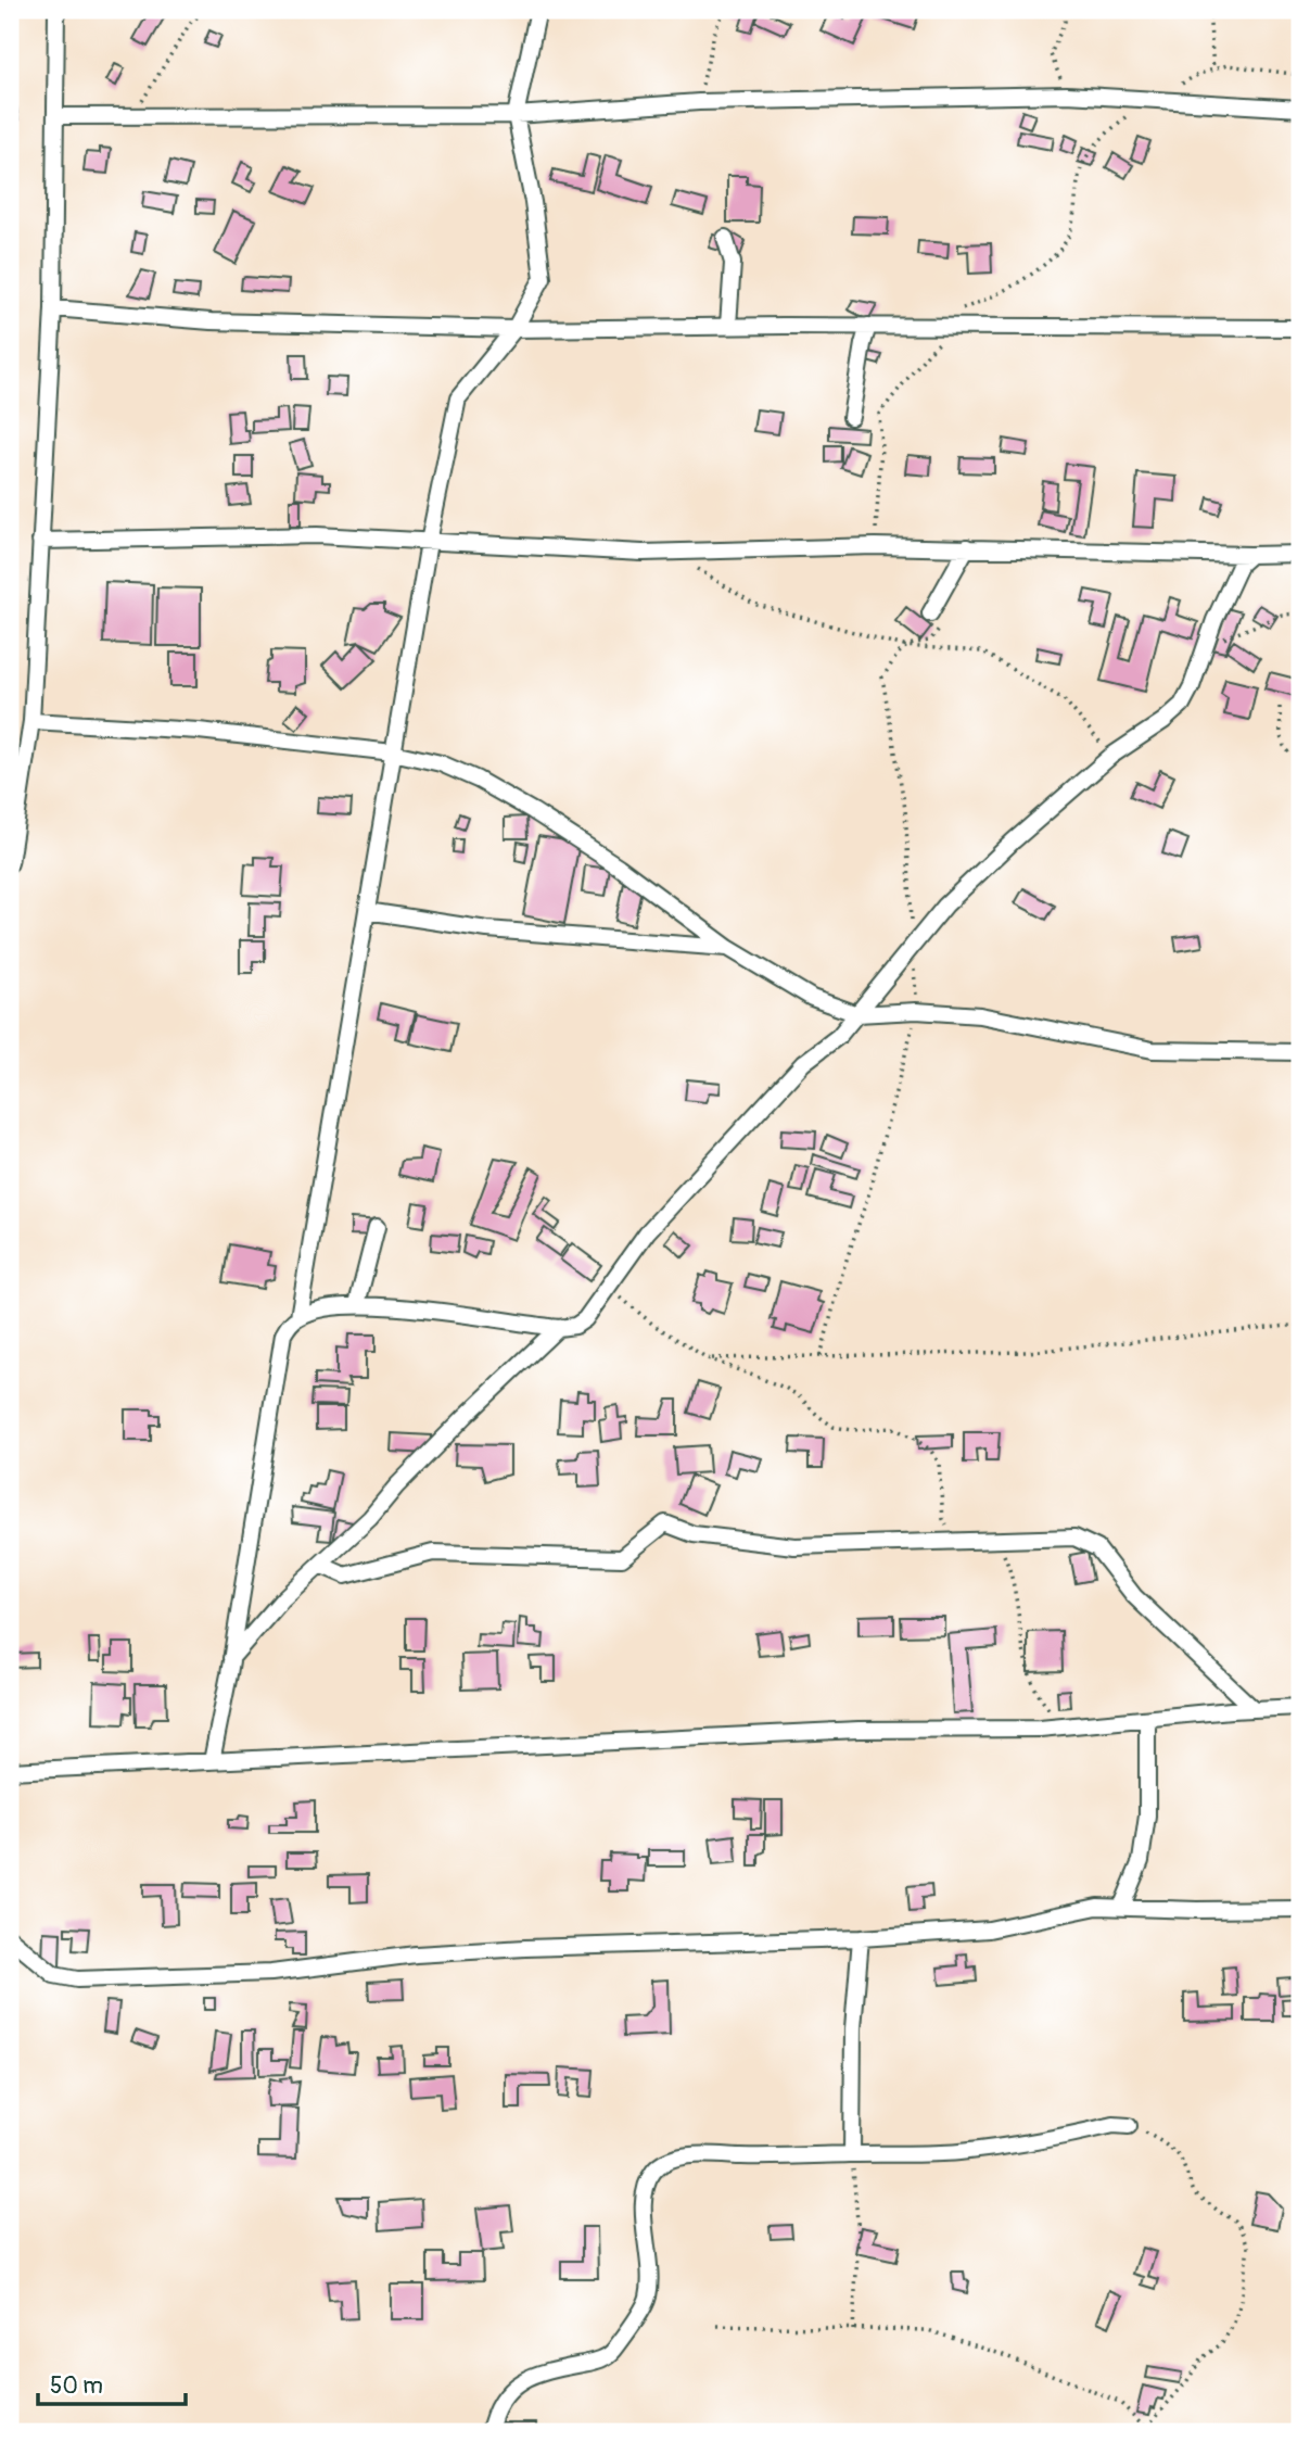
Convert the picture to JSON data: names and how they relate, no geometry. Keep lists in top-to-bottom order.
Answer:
{
  "scale_bar": "50 m"
}
